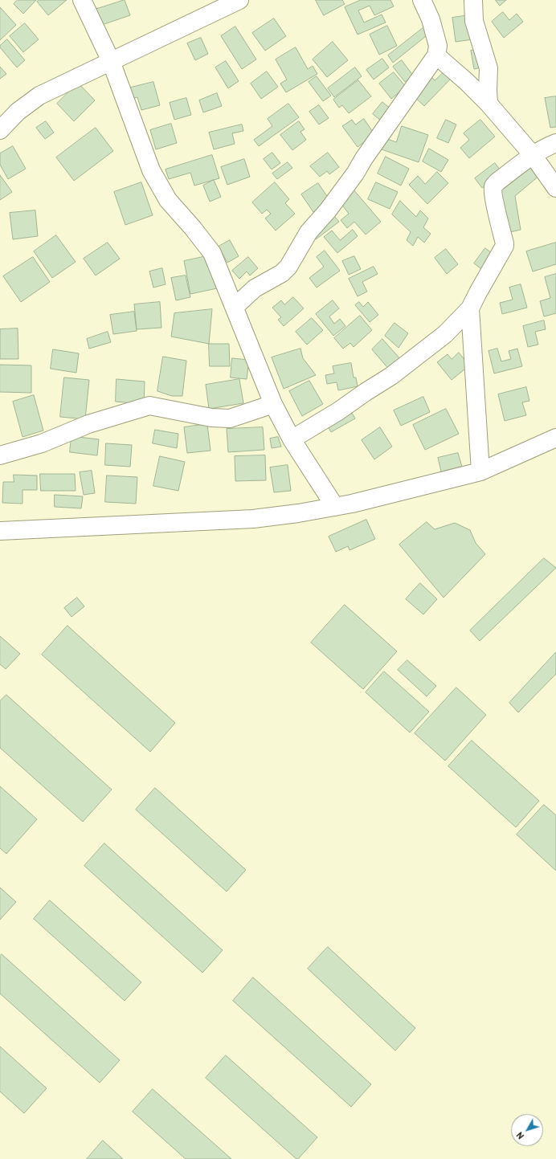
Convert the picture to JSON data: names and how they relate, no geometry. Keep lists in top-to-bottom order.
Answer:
{
  "north": "bottom left"
}
